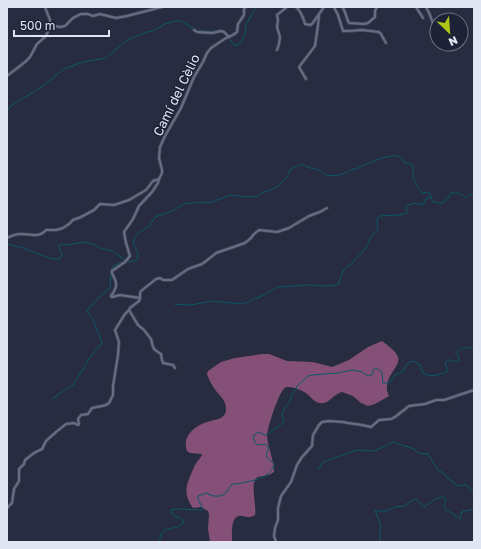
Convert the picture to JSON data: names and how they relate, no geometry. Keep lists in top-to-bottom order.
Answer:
{
  "streets": {
    "street": ["Camí del Cèlio"]
  },
  "scale_bar": "500 m",
  "north": "bottom right"
}
